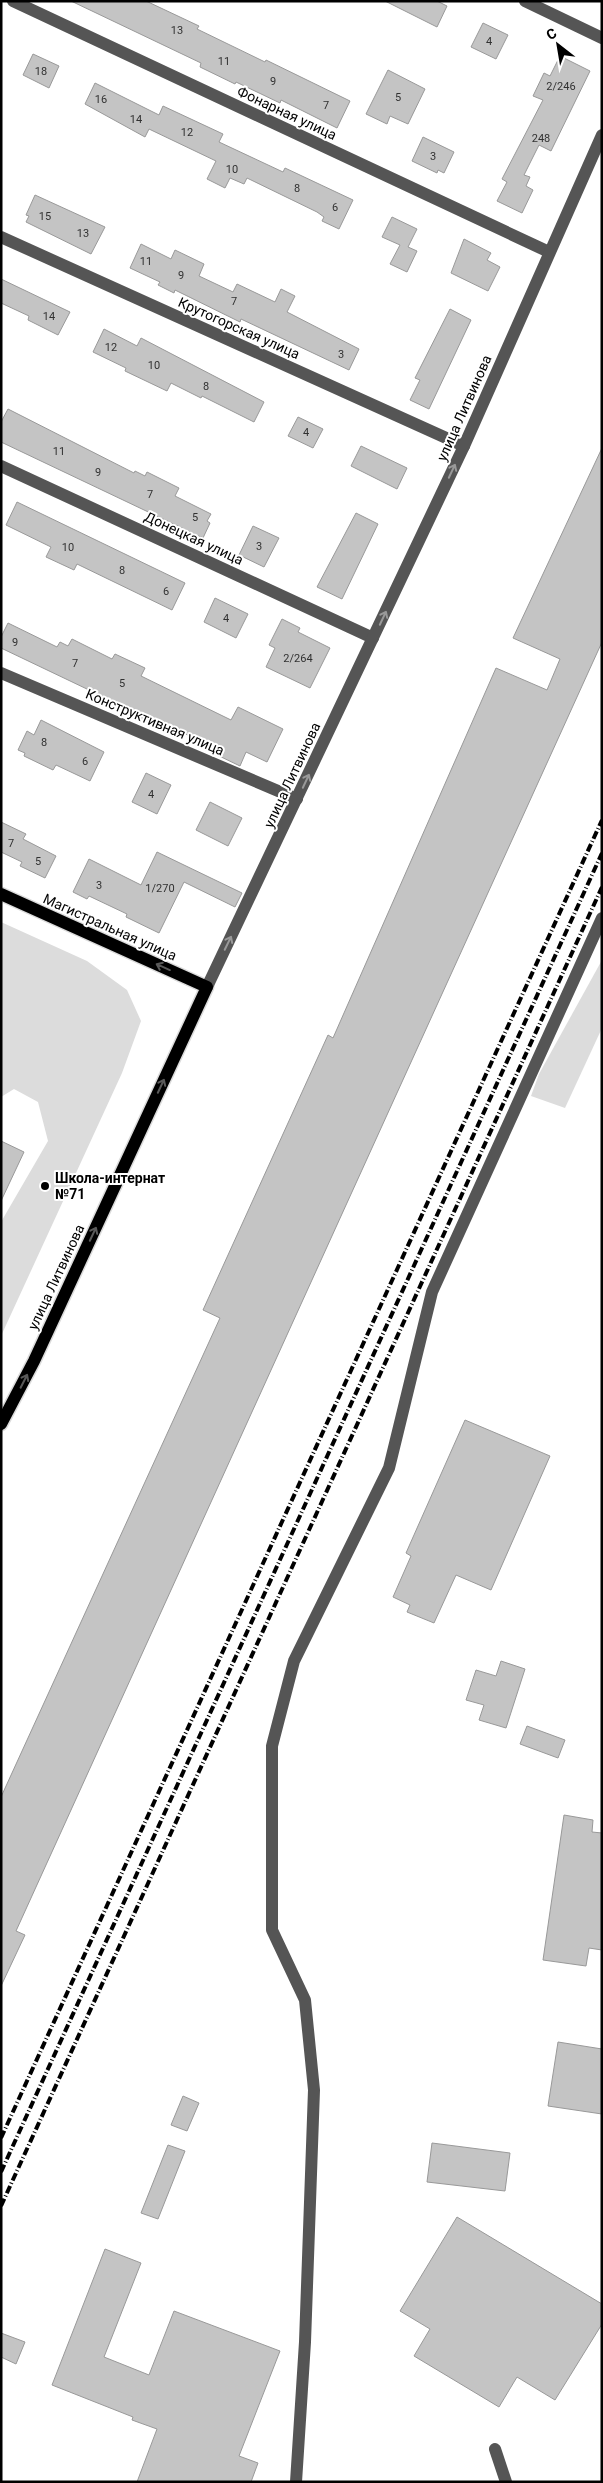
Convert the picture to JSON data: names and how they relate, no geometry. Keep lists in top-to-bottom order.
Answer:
{
  "streets": {
    "main road": ["улица Литвинова", "Магистральная улица"],
    "street": [
      "Фонарная улица",
      "Крутогорская улица",
      "Донецкая улица",
      "Конструктивная улица"
    ]
  },
  "crossings": [
    ["Фонарная улица", "улица Литвинова"],
    ["Крутогорская улица", "улица Литвинова"],
    ["улица Литвинова", "Донецкая улица"],
    ["улица Литвинова", "Конструктивная улица"],
    ["улица Литвинова", "Магистральная улица"]
  ],
  "one_way": ["улица Литвинова", "Магистральная улица"],
  "places": ["Школа-интернат №71"],
  "house_numbers": [
    "13",
    "4",
    "11",
    "18",
    "9",
    "2/246",
    "5",
    "16",
    "7",
    "14",
    "12",
    "248",
    "3",
    "10",
    "8",
    "6",
    "15",
    "13",
    "11",
    "9",
    "7",
    "14",
    "12",
    "3",
    "10",
    "8",
    "4",
    "11",
    "9",
    "7",
    "5",
    "3",
    "10",
    "8",
    "6",
    "4",
    "9",
    "2/264",
    "7",
    "5",
    "8",
    "6",
    "4",
    "7",
    "5",
    "3",
    "1/270"
  ],
  "north": "top left"
}
